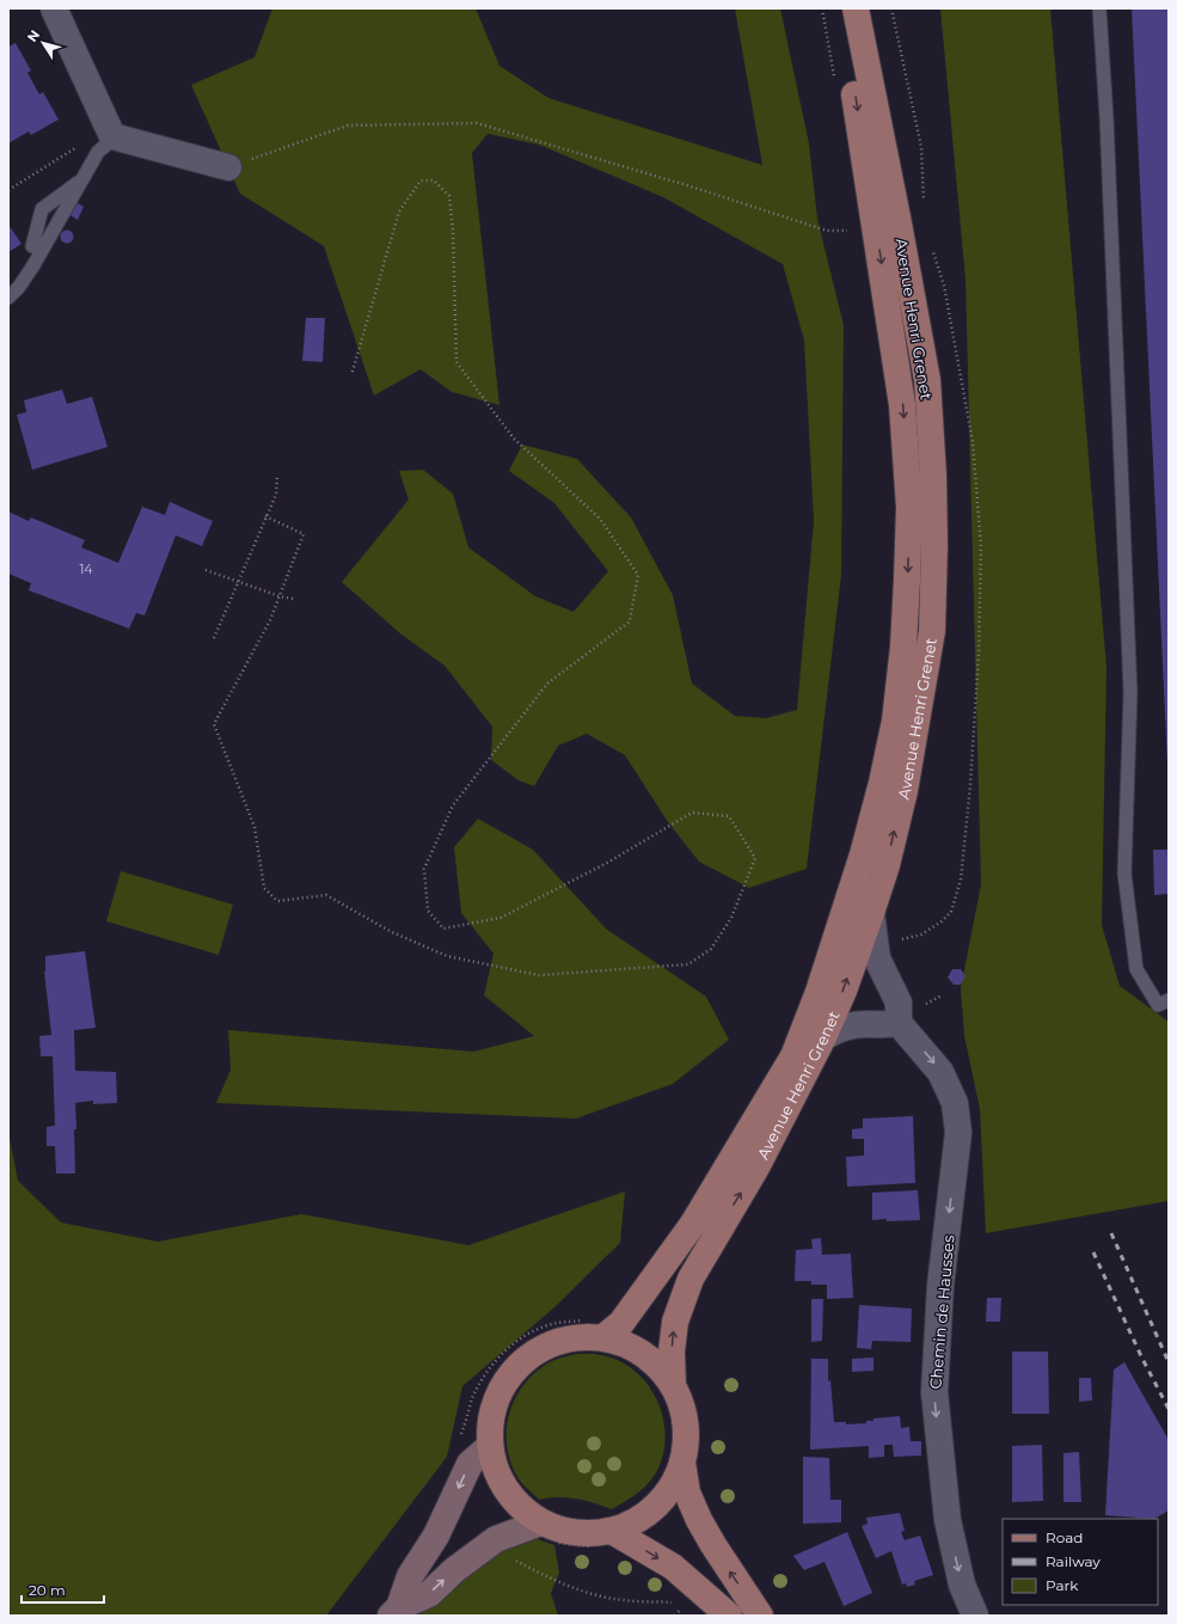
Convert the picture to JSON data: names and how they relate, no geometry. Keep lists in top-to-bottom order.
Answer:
{
  "streets": {
    "main road": ["Avenue Henri Grenet"],
    "street": ["Chemin de Hausses"]
  },
  "one_way": ["Chemin de Hausses"],
  "house_numbers": ["14"],
  "legend": ["Road", "Railway", "Park"],
  "scale_bar": "20 m",
  "north": "top left"
}
